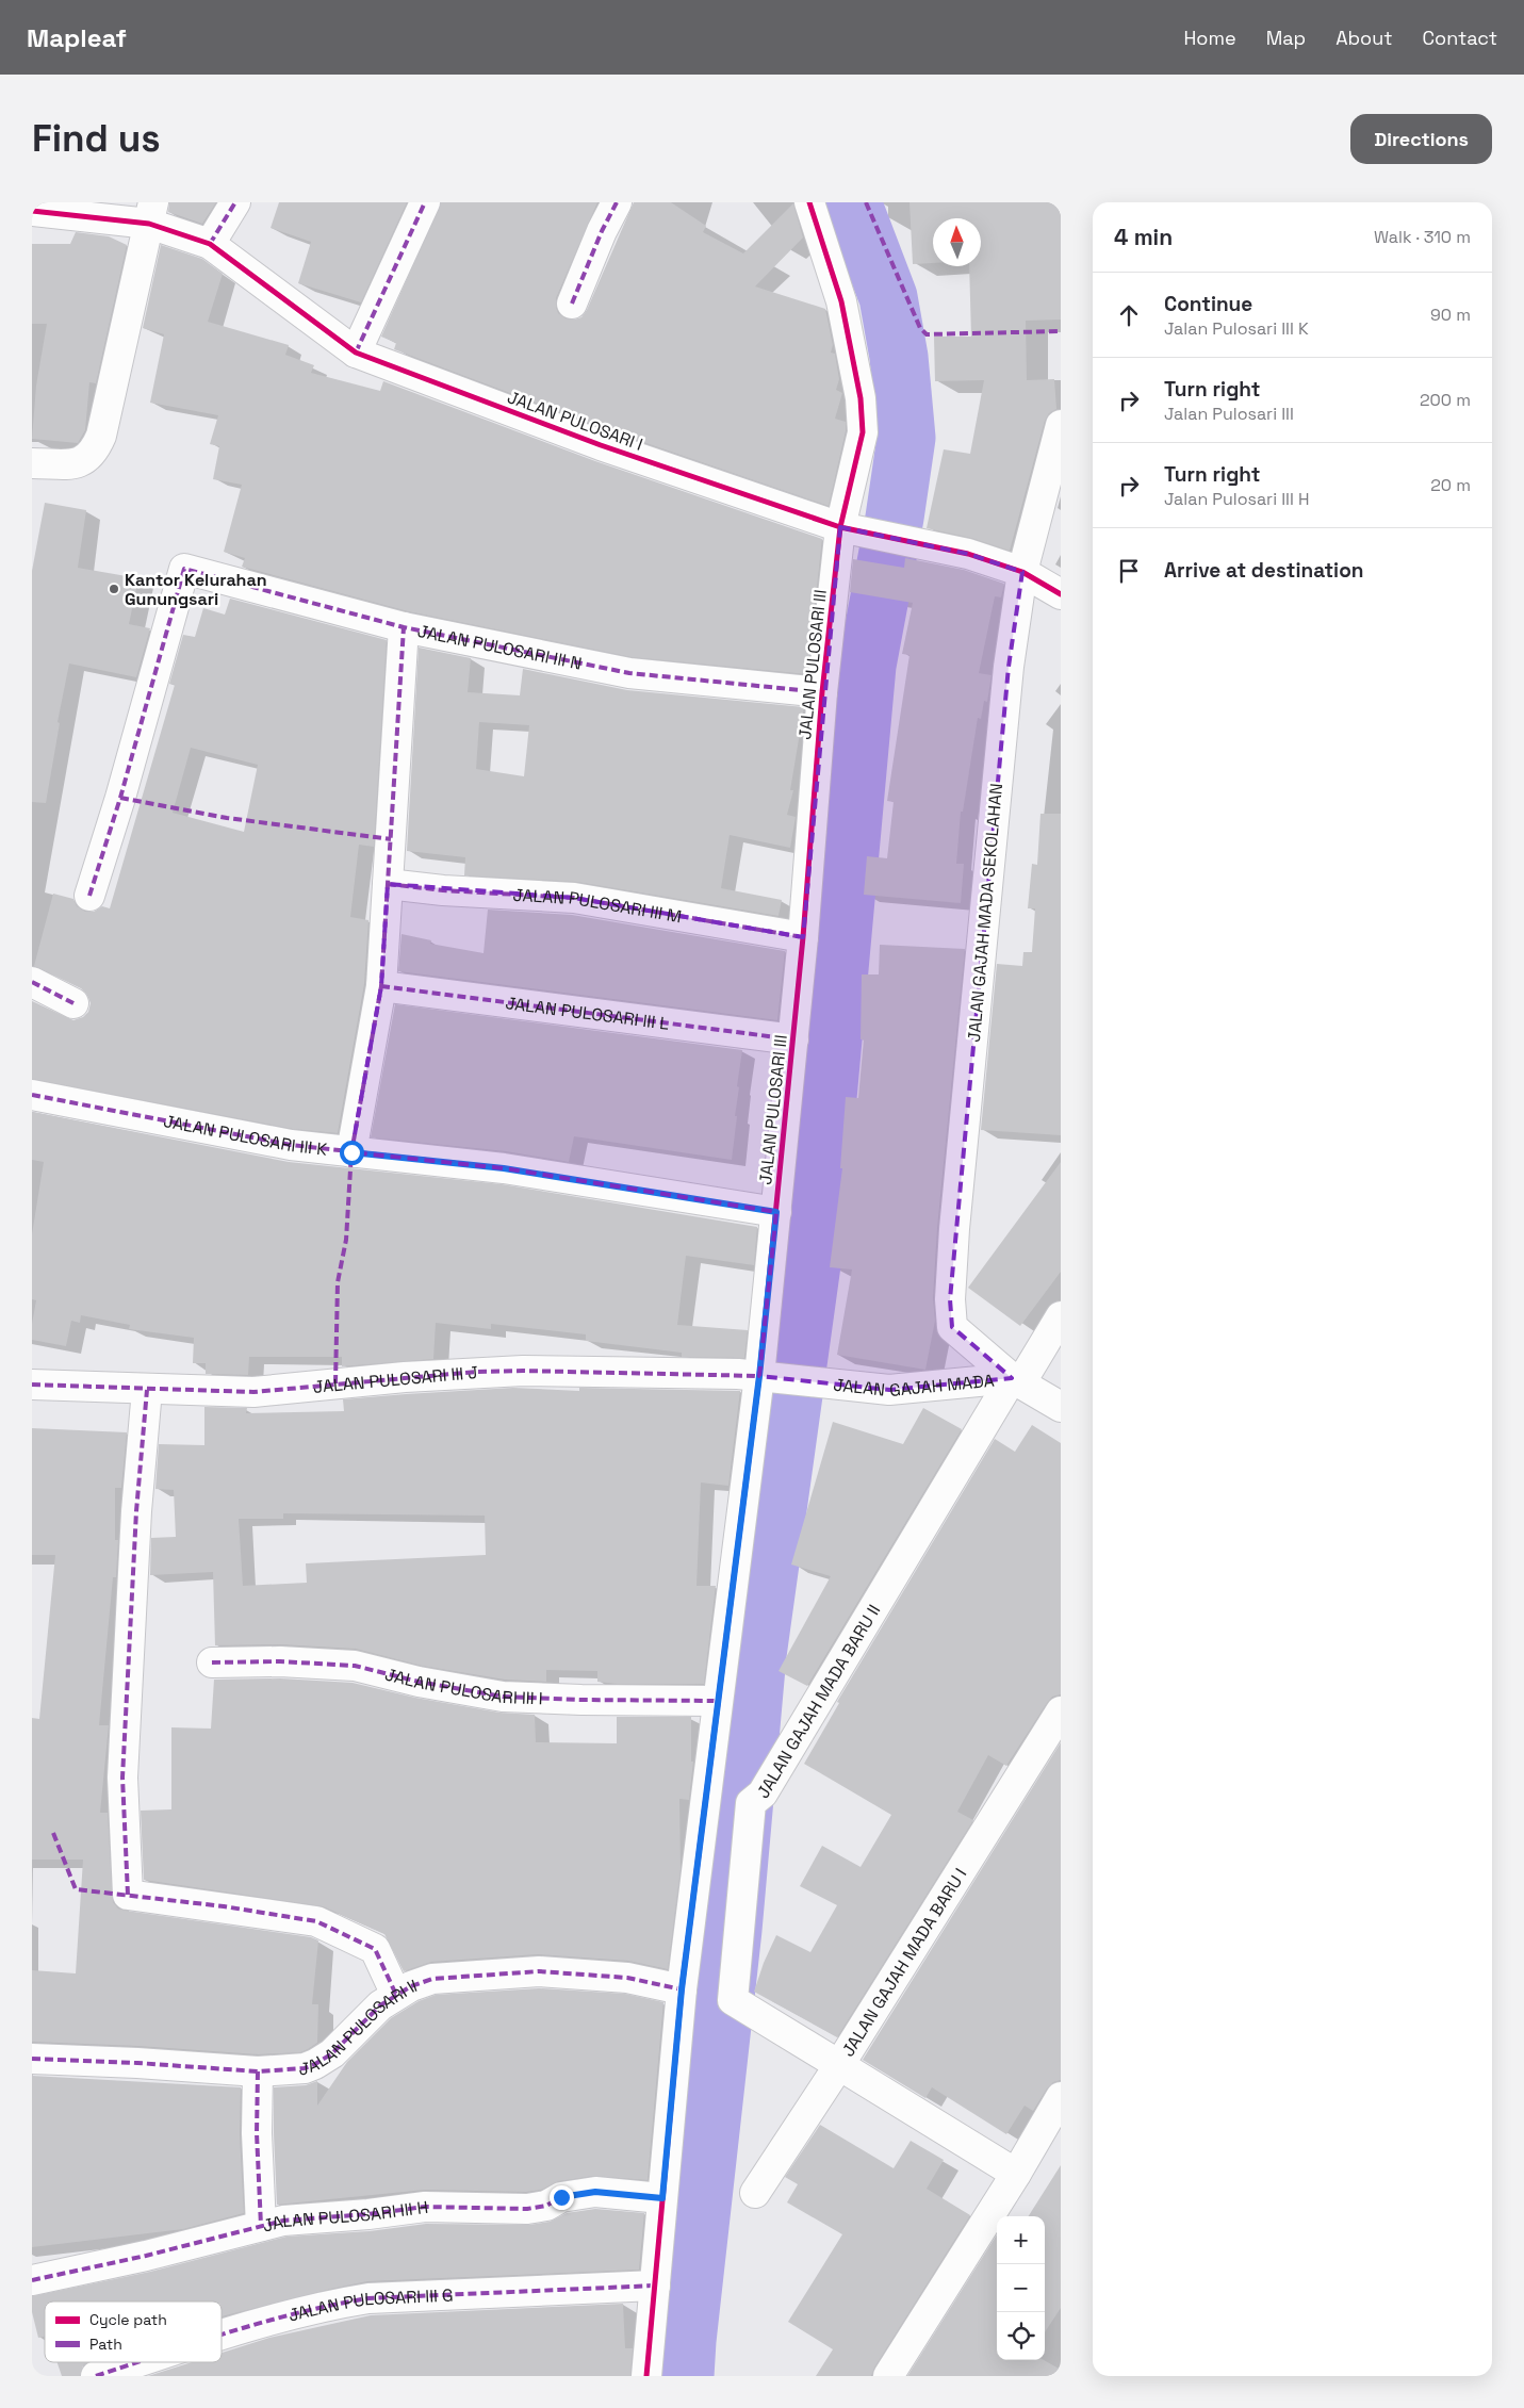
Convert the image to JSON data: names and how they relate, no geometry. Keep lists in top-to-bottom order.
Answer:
{
  "streets": {
    "street": [
      "JALAN PULOSARI I",
      "JALAN PULOSARI III N",
      "JALAN PULOSARI III",
      "JALAN PULOSARI III M",
      "JALAN GAJAH MADA SEKOLAHAN",
      "JALAN PULOSARI III L",
      "JALAN PULOSARI III K",
      "JALAN PULOSARI III J",
      "JALAN GAJAH MADA",
      "JALAN PULOSARI III I",
      "JALAN GAJAH MADA BARU II",
      "JALAN GAJAH MADA BARU I",
      "JALAN PULOSARI II",
      "JALAN PULOSARI III H",
      "JALAN PULOSARI III G"
    ]
  },
  "crossings": [
    ["JALAN PULOSARI I", "JALAN PULOSARI III"],
    ["JALAN PULOSARI I", "JALAN GAJAH MADA SEKOLAHAN"],
    ["JALAN PULOSARI III N", "JALAN PULOSARI III"],
    ["JALAN PULOSARI III", "JALAN PULOSARI III M"],
    ["JALAN PULOSARI III", "JALAN PULOSARI III L"],
    ["JALAN PULOSARI III", "JALAN PULOSARI III K"],
    ["JALAN PULOSARI III", "JALAN PULOSARI III J"],
    ["JALAN PULOSARI III", "JALAN GAJAH MADA"],
    ["JALAN PULOSARI III", "JALAN PULOSARI III I"],
    ["JALAN PULOSARI III", "JALAN PULOSARI II"],
    ["JALAN PULOSARI III", "JALAN PULOSARI III H"],
    ["JALAN PULOSARI III", "JALAN PULOSARI III G"],
    ["JALAN GAJAH MADA SEKOLAHAN", "JALAN GAJAH MADA"],
    ["JALAN GAJAH MADA SEKOLAHAN", "JALAN GAJAH MADA BARU II"],
    ["JALAN PULOSARI III J", "JALAN GAJAH MADA"],
    ["JALAN GAJAH MADA", "JALAN GAJAH MADA BARU II"],
    ["JALAN GAJAH MADA BARU II", "JALAN GAJAH MADA BARU I"]
  ],
  "places": ["Kantor Kelurahan Gunungsari"],
  "legend": ["Cycle path", "Path"],
  "north": "top",
  "page": {
    "header": "Mapleaf",
    "nav": [
      "Home",
      "Map",
      "About",
      "Contact"
    ],
    "buttons": "Directions",
    "title": "Find us",
    "heading": ["4 min", "Walk · 310 m"],
    "list": [
      ["Continue", "Jalan Pulosari III K", "90 m"],
      ["Turn right", "Jalan Pulosari III", "200 m"],
      ["Turn right", "Jalan Pulosari III H", "20 m"],
      "Arrive at destination"
    ],
    "map_buttons": ["+", "−"]
  }
}
